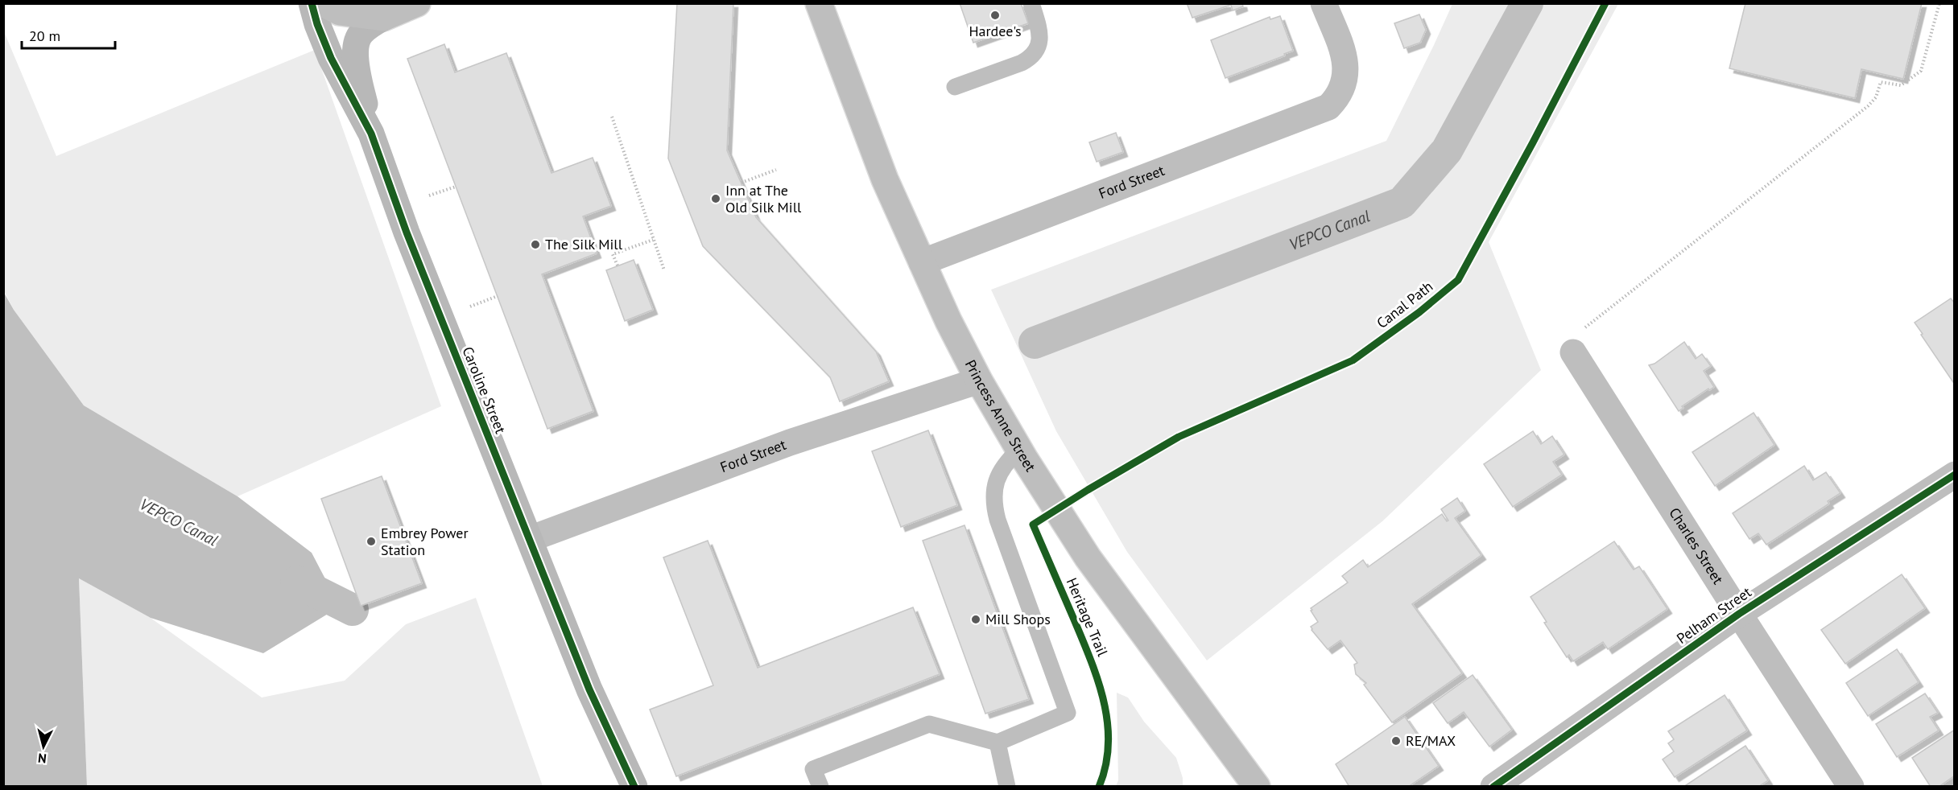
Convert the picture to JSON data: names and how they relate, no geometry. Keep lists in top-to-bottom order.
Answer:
{
  "streets": {
    "street": [
      "Ford Street",
      "Caroline Street",
      "Princess Anne Street",
      "Charles Street",
      "Pelham Street"
    ],
    "cycle path": ["Canal Path"]
  },
  "crossings": [
    ["Ford Street", "Caroline Street"],
    ["Ford Street", "Princess Anne Street"],
    ["Charles Street", "Pelham Street"]
  ],
  "water": ["VEPCO Canal"],
  "places": [
    "Hardee's",
    "Inn at The Old Silk Mill",
    "The Silk Mill",
    "Embrey Power Station",
    "Mill Shops",
    "RE/MAX"
  ],
  "scale_bar": "20 m",
  "north": "bottom"
}
